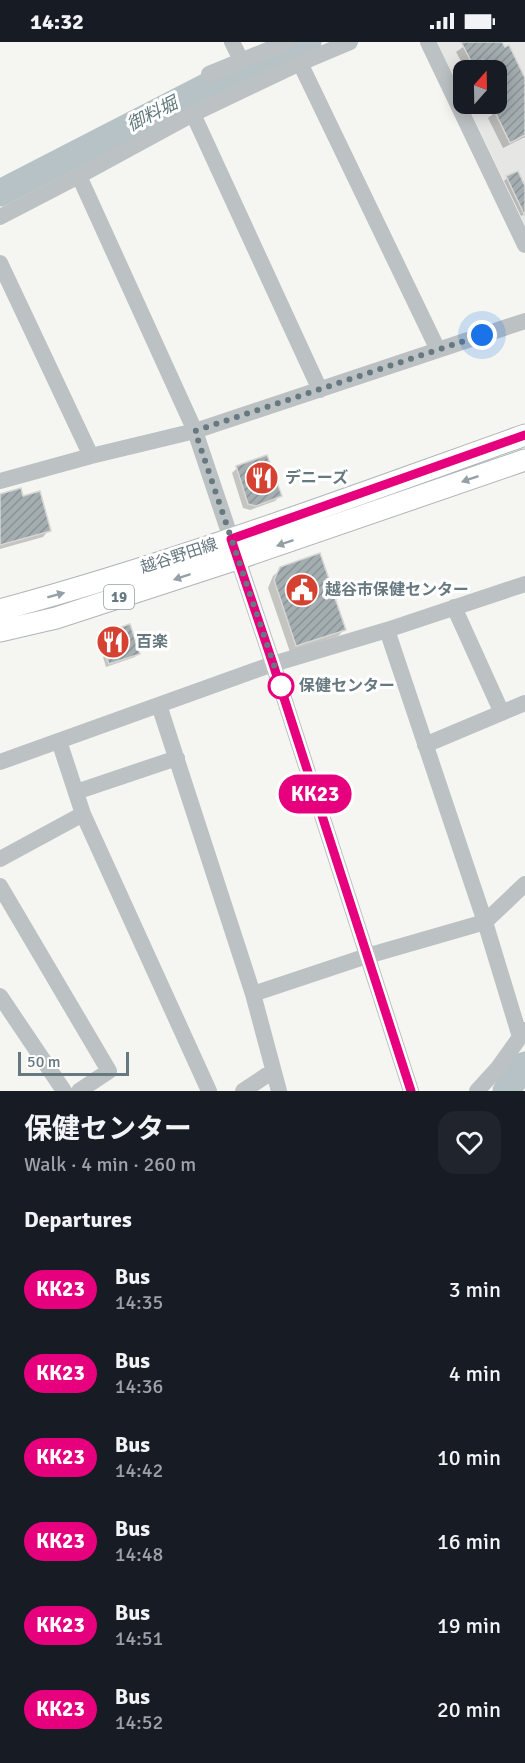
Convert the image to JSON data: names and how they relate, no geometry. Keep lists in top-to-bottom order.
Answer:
{
  "streets": {
    "main road": ["越谷野田線", "19"]
  },
  "water": ["御料堀"],
  "places": {
    "restaurant": ["デニーズ", "百楽"],
    "public building": ["越谷市保健センター"],
    "other": ["保健センター"]
  },
  "lines": ["bus line KK23"],
  "scale_bar": "50 m",
  "north": "top",
  "page": {
    "status": "14:32",
    "on_map": "KK23",
    "scale": "50 m",
    "heading": [
      ["保健センター", "Walk · 4 min · 260 m"],
      "Departures"
    ],
    "list": [
      {
        "mark": "KK23",
        "name": "Bus",
        "note": "14:35",
        "value": "3 min"
      },
      {
        "mark": "KK23",
        "name": "Bus",
        "note": "14:36",
        "value": "4 min"
      },
      {
        "mark": "KK23",
        "name": "Bus",
        "note": "14:42",
        "value": "10 min"
      },
      {
        "mark": "KK23",
        "name": "Bus",
        "note": "14:48",
        "value": "16 min"
      },
      {
        "mark": "KK23",
        "name": "Bus",
        "note": "14:51",
        "value": "19 min"
      },
      {
        "mark": "KK23",
        "name": "Bus",
        "note": "14:52",
        "value": "20 min"
      }
    ]
  }
}
